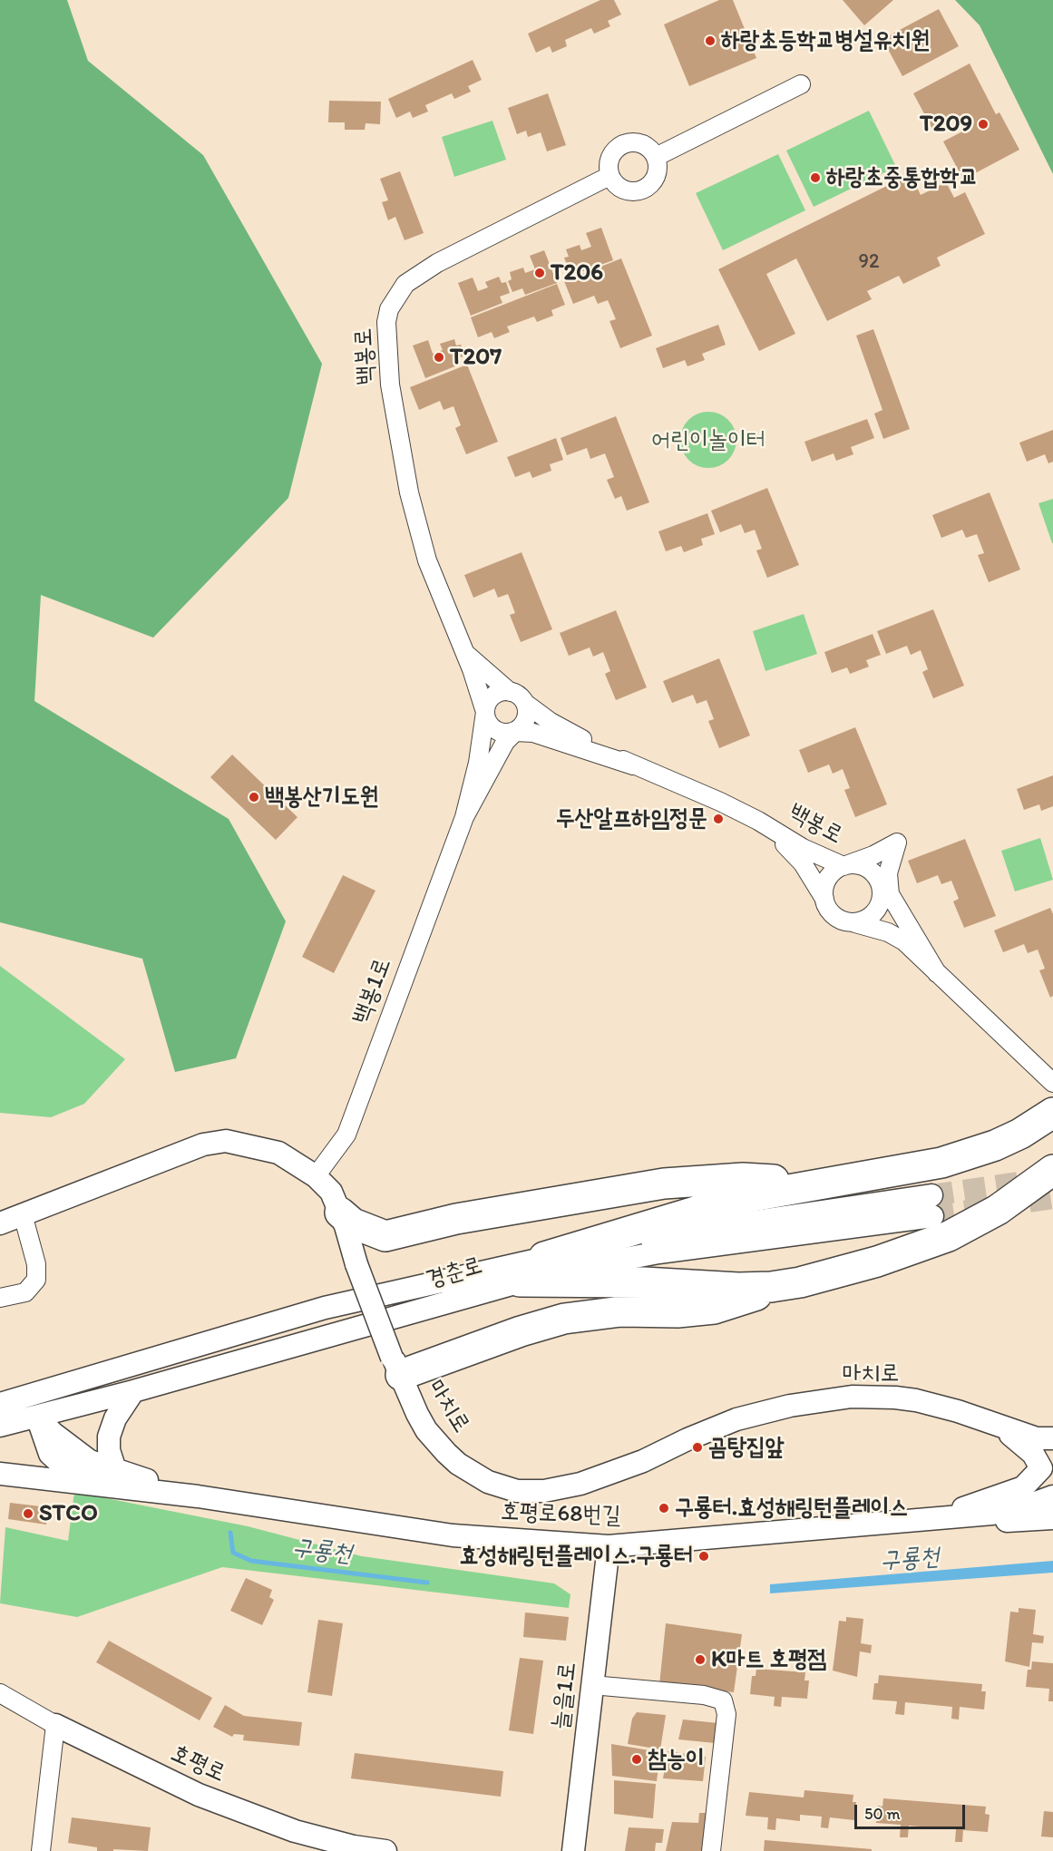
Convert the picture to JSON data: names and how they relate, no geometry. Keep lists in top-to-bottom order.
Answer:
{
  "streets": {
    "street": [
      "백봉로",
      "백봉1로",
      "경춘로",
      "마치로",
      "호평로68번길",
      "늘을1로",
      "호평로"
    ]
  },
  "crossings": [
    ["백봉로", "백봉1로"],
    ["백봉1로", "마치로"],
    ["마치로", "호평로68번길"],
    ["호평로68번길", "늘을1로"]
  ],
  "water": ["구룡천"],
  "parks": ["어린이놀이터"],
  "places": [
    "하랑초등학교병설유치원",
    "T209",
    "하랑초중통합학교",
    "T206",
    "T207",
    "백봉산기도원",
    "두산알프하임정문",
    "곰탕집앞",
    "구룡터.효성해링턴플레이스",
    "STCO",
    "효성해링턴플레이스.구룡터",
    "K마트 호평점",
    "참능이"
  ],
  "house_numbers": ["92"],
  "scale_bar": "50 m"
}
